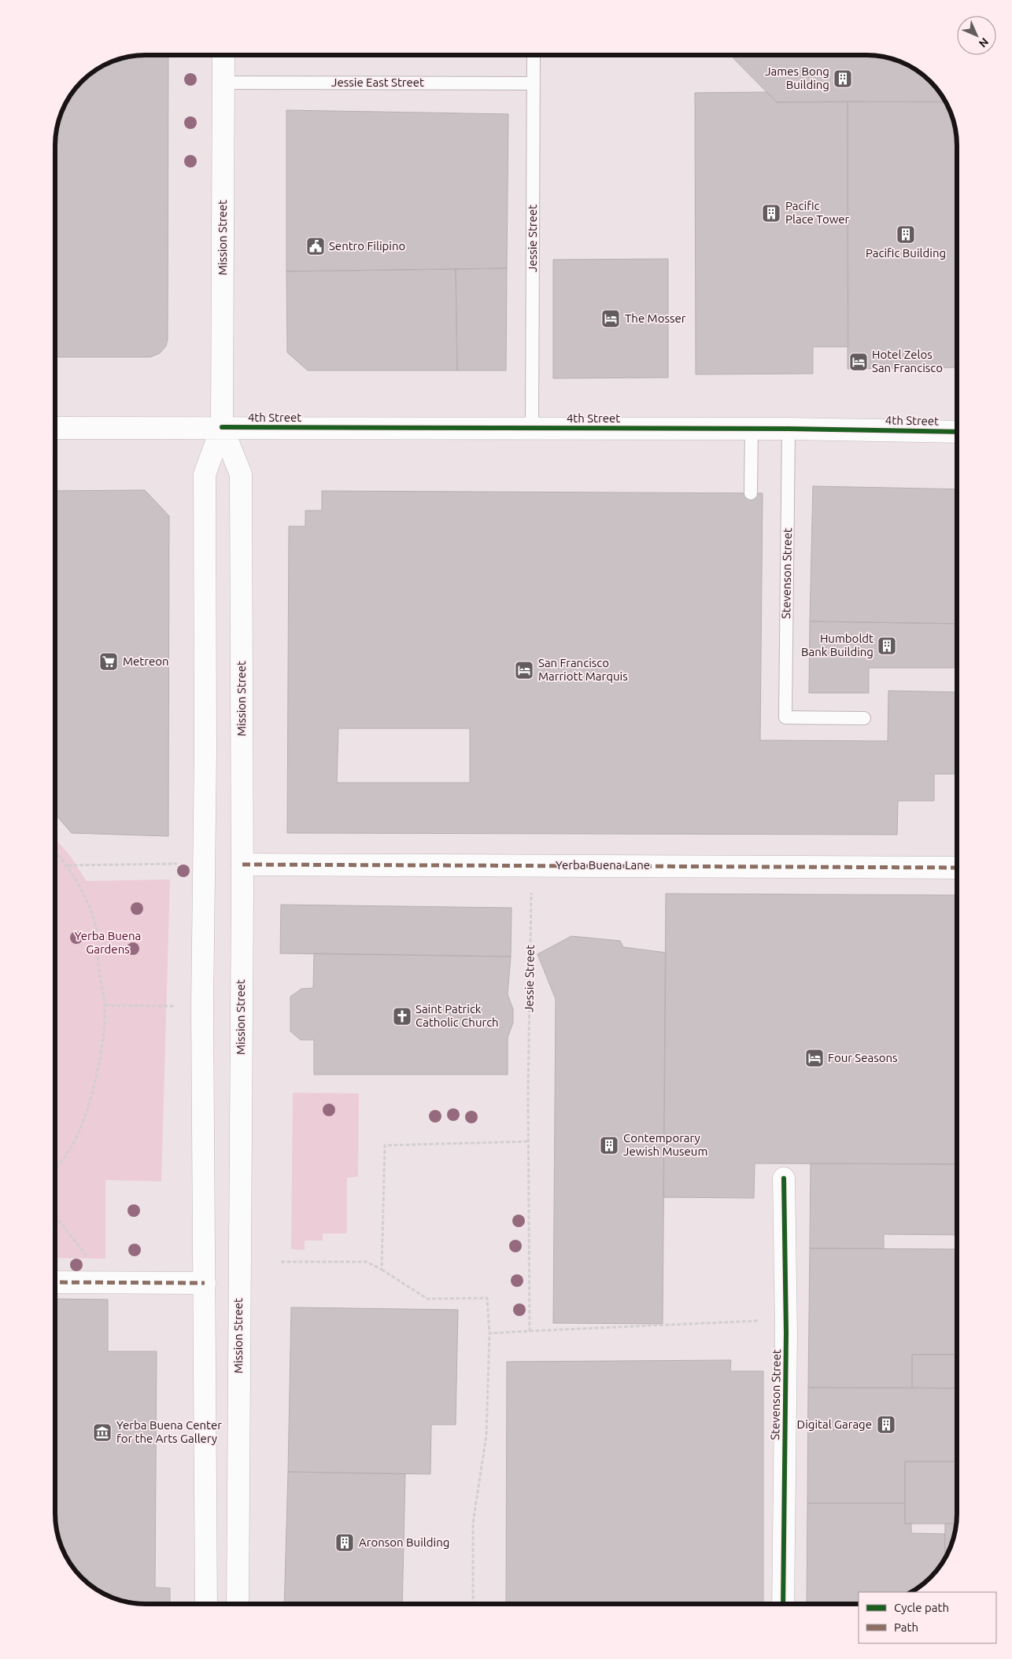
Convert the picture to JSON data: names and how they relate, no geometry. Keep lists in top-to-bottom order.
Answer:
{
  "streets": {
    "main road": [
      "Mission Street",
      "4th Street",
      "Stevenson Street",
      "Yerba Buena Lane"
    ],
    "lane": ["Jessie East Street", "Jessie Street"]
  },
  "crossings": [
    ["Jessie East Street", "Mission Street"],
    ["Jessie East Street", "Jessie Street"],
    ["Mission Street", "4th Street"],
    ["Mission Street", "Yerba Buena Lane"],
    ["Jessie Street", "4th Street"],
    ["Jessie Street", "Yerba Buena Lane"],
    ["4th Street", "Stevenson Street"]
  ],
  "parks": ["Yerba Buena Gardens"],
  "places": {
    "building": [
      "James Bong Building",
      "Pacific Place Tower",
      "Pacific Building",
      "Humboldt Bank Building",
      "Contemporary Jewish Museum",
      "Digital Garage",
      "Aronson Building"
    ],
    "public building": ["Sentro Filipino"],
    "hotel": [
      "The Mosser",
      "Hotel Zelos San Francisco",
      "San Francisco Marriott Marquis",
      "Four Seasons"
    ],
    "supermarket": ["Metreon"],
    "church": ["Saint Patrick Catholic Church"],
    "museum": ["Yerba Buena Center for the Arts Gallery"]
  },
  "legend": ["Cycle path", "Path"],
  "north": "bottom right"
}
